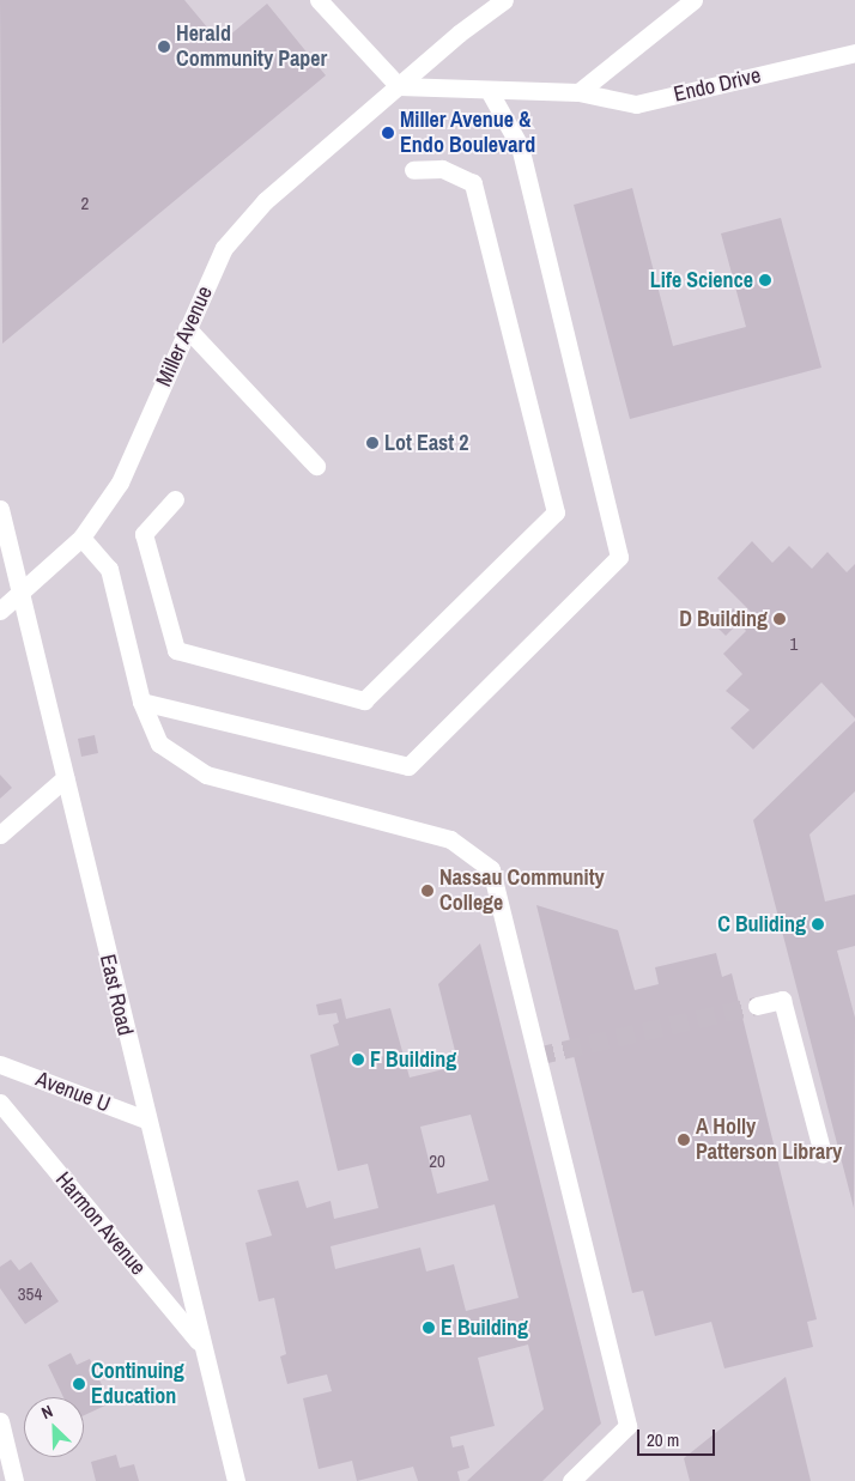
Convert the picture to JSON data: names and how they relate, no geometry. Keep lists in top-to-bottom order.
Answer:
{
  "streets": {
    "street": [
      "Endo Drive",
      "Miller Avenue",
      "East Road",
      "Avenue U",
      "Harmon Avenue"
    ]
  },
  "crossings": [
    ["Endo Drive", "Miller Avenue"],
    ["Miller Avenue", "East Road"],
    ["East Road", "Avenue U"],
    ["East Road", "Harmon Avenue"]
  ],
  "places": [
    "Herald Community Paper",
    "Miller Avenue & Endo Boulevard",
    "Life Science",
    "Lot East 2",
    "D Building",
    "Nassau Community College",
    "C Buliding",
    "F Building",
    "A Holly Patterson Library",
    "E Building",
    "Continuing Education"
  ],
  "house_numbers": [
    "2",
    "1",
    "20",
    "354"
  ],
  "scale_bar": "20 m",
  "north": "top left"
}
